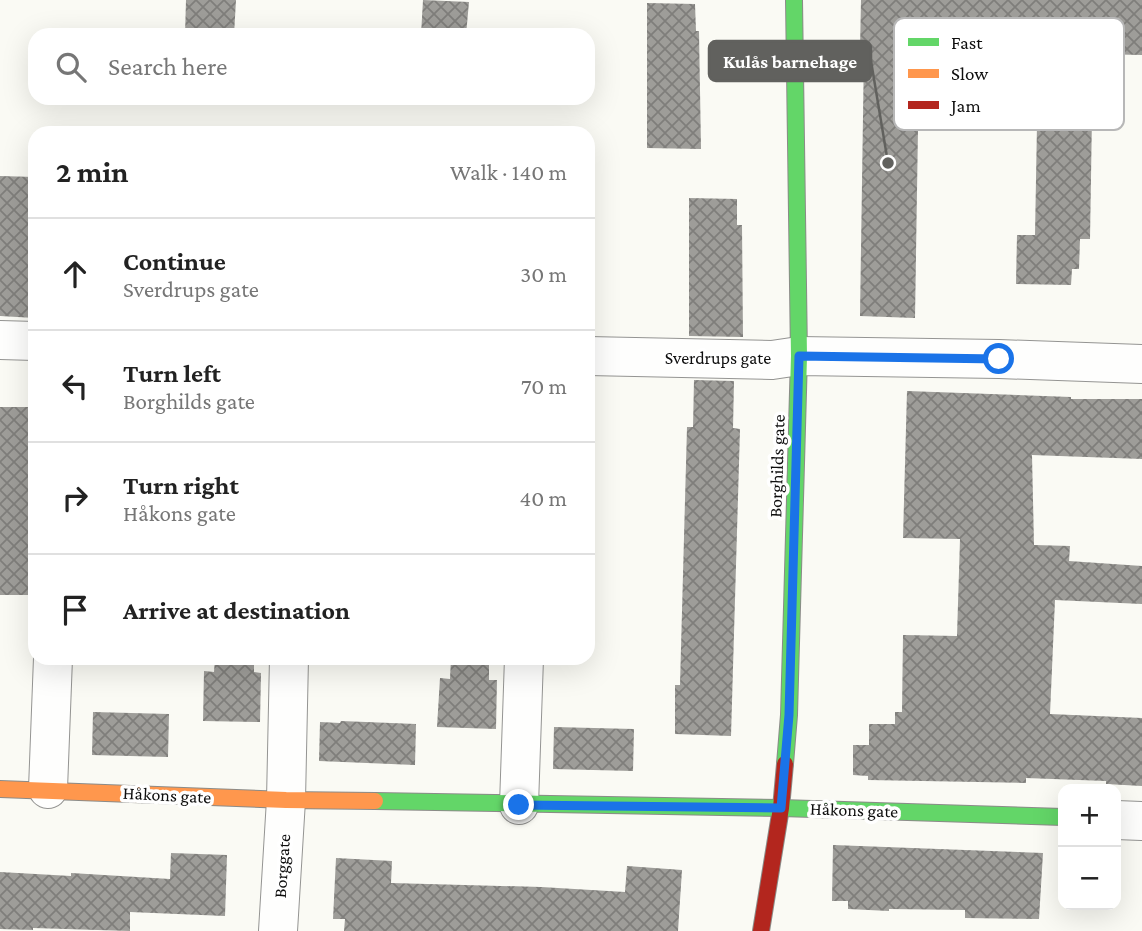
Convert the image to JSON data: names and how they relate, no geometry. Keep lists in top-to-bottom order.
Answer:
{
  "streets": {
    "street": [
      "Sverdrups gate",
      "Borghilds gate",
      "Håkons gate",
      "Borggate"
    ]
  },
  "crossings": [
    ["Sverdrups gate", "Borghilds gate"],
    ["Borghilds gate", "Håkons gate"],
    ["Håkons gate", "Borggate"]
  ],
  "places": ["Kulås barnehage"],
  "legend": ["Fast", "Slow", "Jam"],
  "page": {
    "search": "Search here",
    "heading": ["2 min", "Walk · 140 m"],
    "list": [
      ["Continue", "Sverdrups gate", "30 m"],
      ["Turn left", "Borghilds gate", "70 m"],
      ["Turn right", "Håkons gate", "40 m"],
      "Arrive at destination"
    ],
    "map_buttons": ["+", "−"]
  }
}
